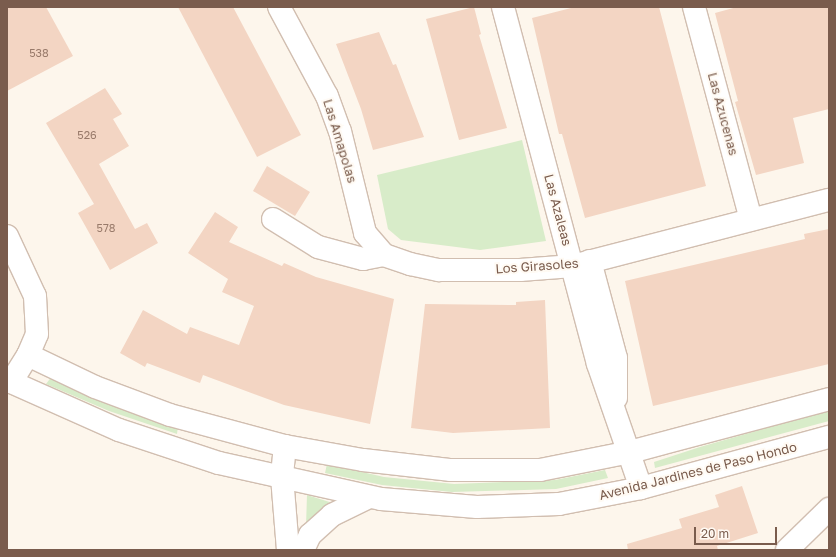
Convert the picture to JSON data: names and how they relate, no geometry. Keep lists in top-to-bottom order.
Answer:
{
  "streets": {
    "street": [
      "Las Azucenas",
      "Las Amapolas",
      "Las Azaleas",
      "Los Girasoles",
      "Avenida Jardines de Paso Hondo"
    ]
  },
  "crossings": [
    ["Las Azucenas", "Los Girasoles"],
    ["Las Amapolas", "Los Girasoles"],
    ["Las Azaleas", "Los Girasoles"],
    ["Las Azaleas", "Avenida Jardines de Paso Hondo"]
  ],
  "house_numbers": ["538", "526", "578"],
  "scale_bar": "20 m"
}
